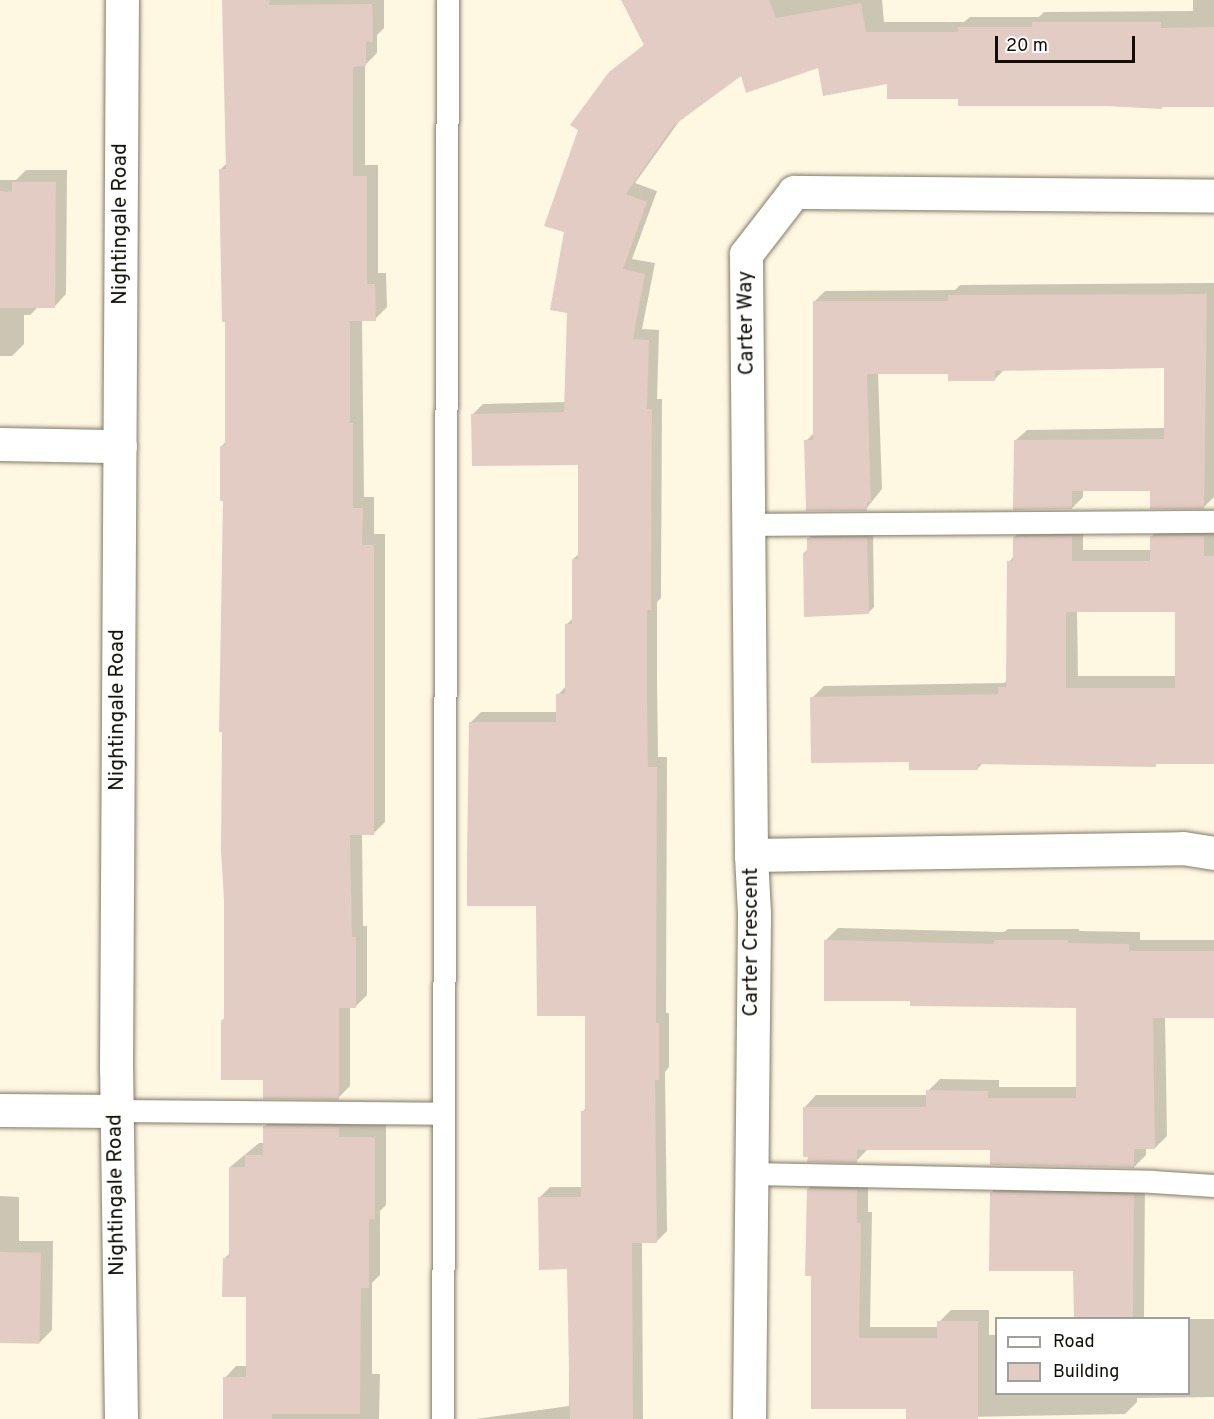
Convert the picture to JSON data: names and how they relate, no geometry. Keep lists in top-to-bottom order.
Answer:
{
  "streets": {
    "street": ["Nightingale Road", "Carter Way", "Carter Crescent"]
  },
  "crossings": [
    ["Carter Way", "Carter Crescent"]
  ],
  "legend": ["Road", "Building"],
  "scale_bar": "20 m"
}
